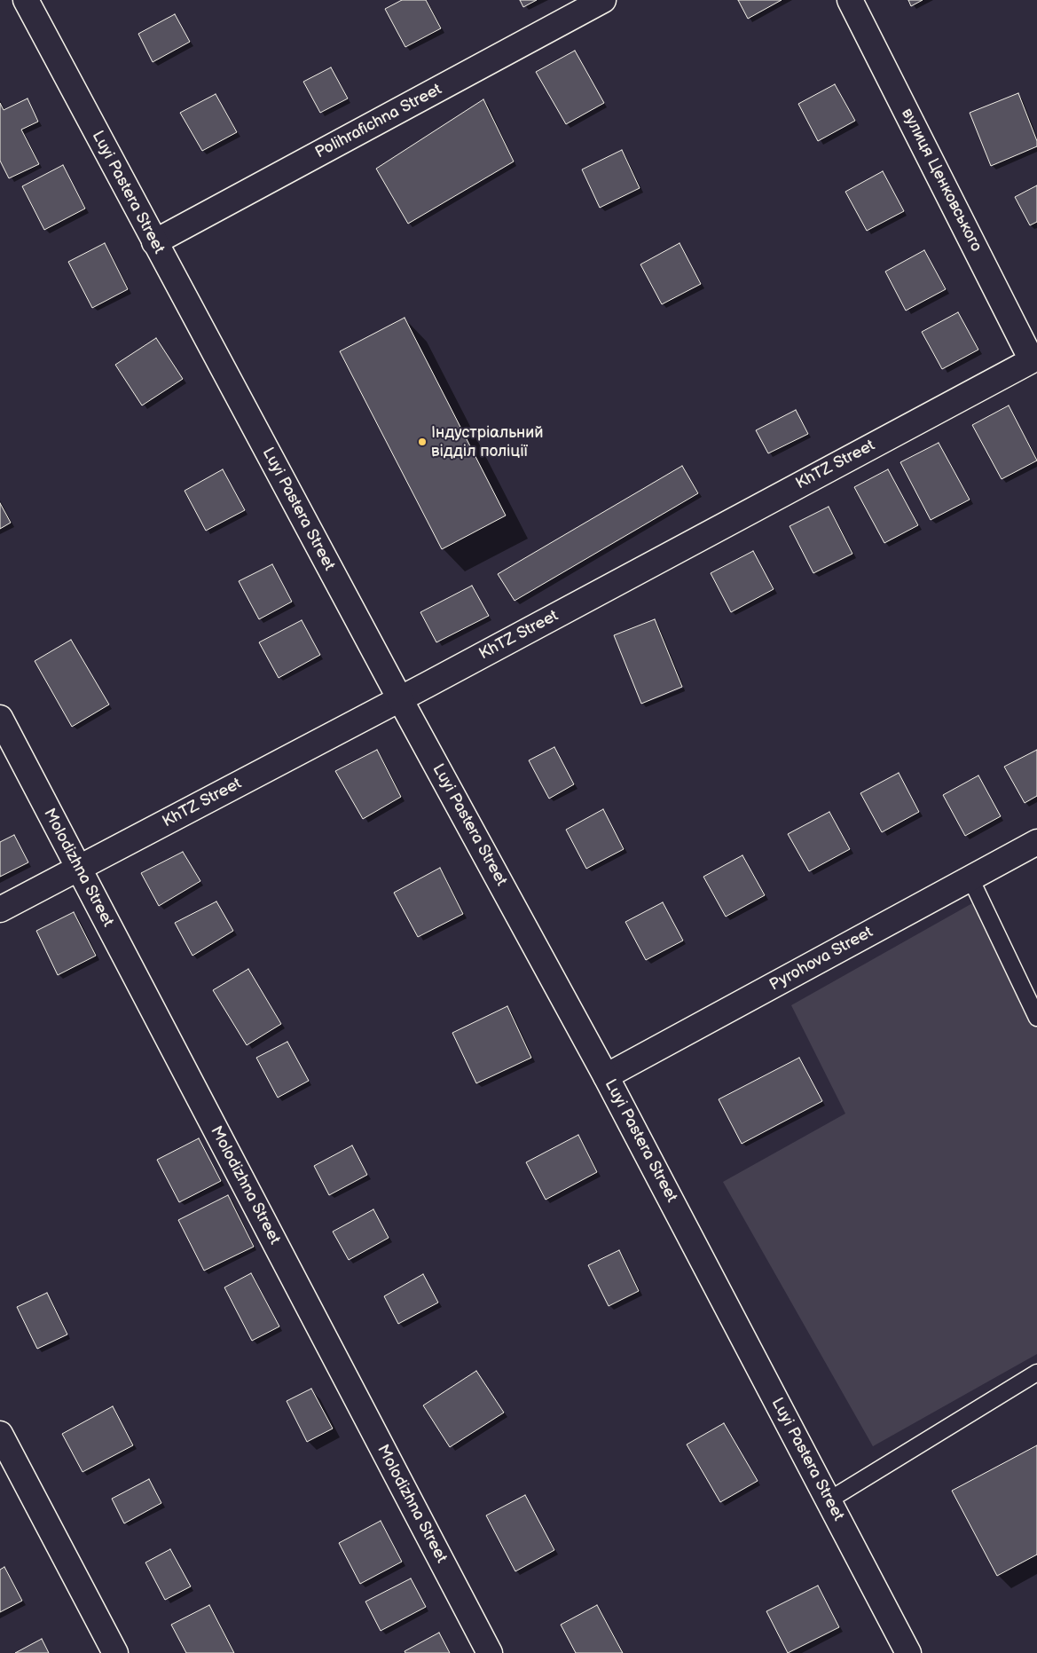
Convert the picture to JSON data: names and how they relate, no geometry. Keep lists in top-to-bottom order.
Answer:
{
  "streets": {
    "street": [
      "Polihrafichna Street",
      "вулиця Ценковського",
      "Luyi Pastera Street",
      "KhTZ Street",
      "Molodizhna Street",
      "Pyrohova Street"
    ]
  },
  "crossings": [
    ["Polihrafichna Street", "Luyi Pastera Street"],
    ["вулиця Ценковського", "KhTZ Street"],
    ["Luyi Pastera Street", "KhTZ Street"],
    ["Luyi Pastera Street", "Pyrohova Street"],
    ["KhTZ Street", "Molodizhna Street"]
  ],
  "places": ["Індустріальний відділ поліції"]
}
